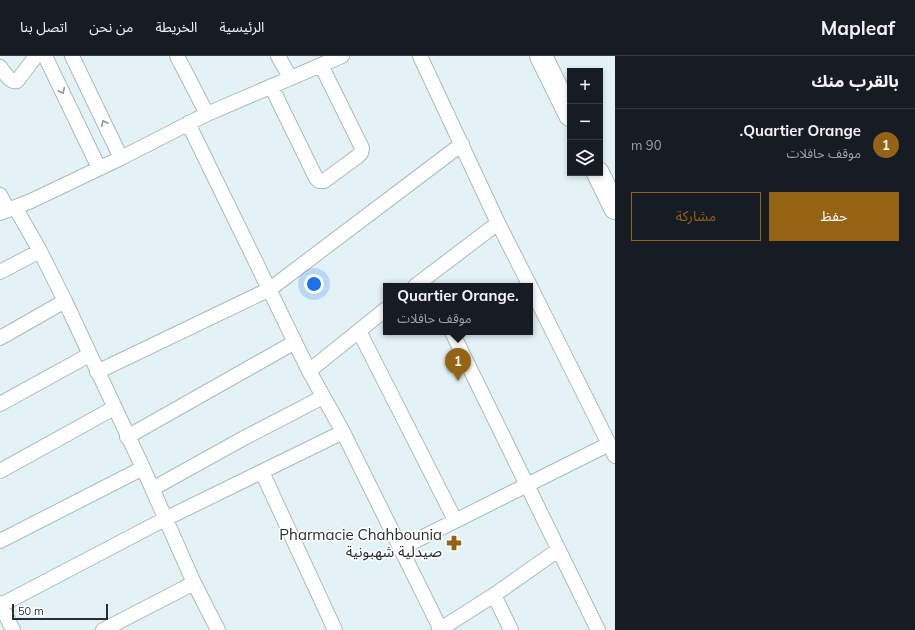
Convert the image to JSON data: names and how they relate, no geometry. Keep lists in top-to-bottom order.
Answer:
{
  "places": {
    "pharmacy": ["Pharmacie Chahbounia صيدلية شهبونية"]
  },
  "scale_bar": "50 m",
  "page": {
    "header": "Mapleaf",
    "nav": [
      "الرئيسية",
      "الخريطة",
      "من نحن",
      "اتصل بنا"
    ],
    "heading": "بالقرب منك",
    "map_buttons": ["+", "−"],
    "list": [
      {
        "mark": "1",
        "name": "Quartier Orange.",
        "note": "موقف حافلات",
        "value": "90 m"
      }
    ],
    "buttons": ["حفظ", "مشاركة"],
    "popup": ["Quartier Orange.", "موقف حافلات"],
    "pins": "1",
    "scale": "50 m"
  }
}
